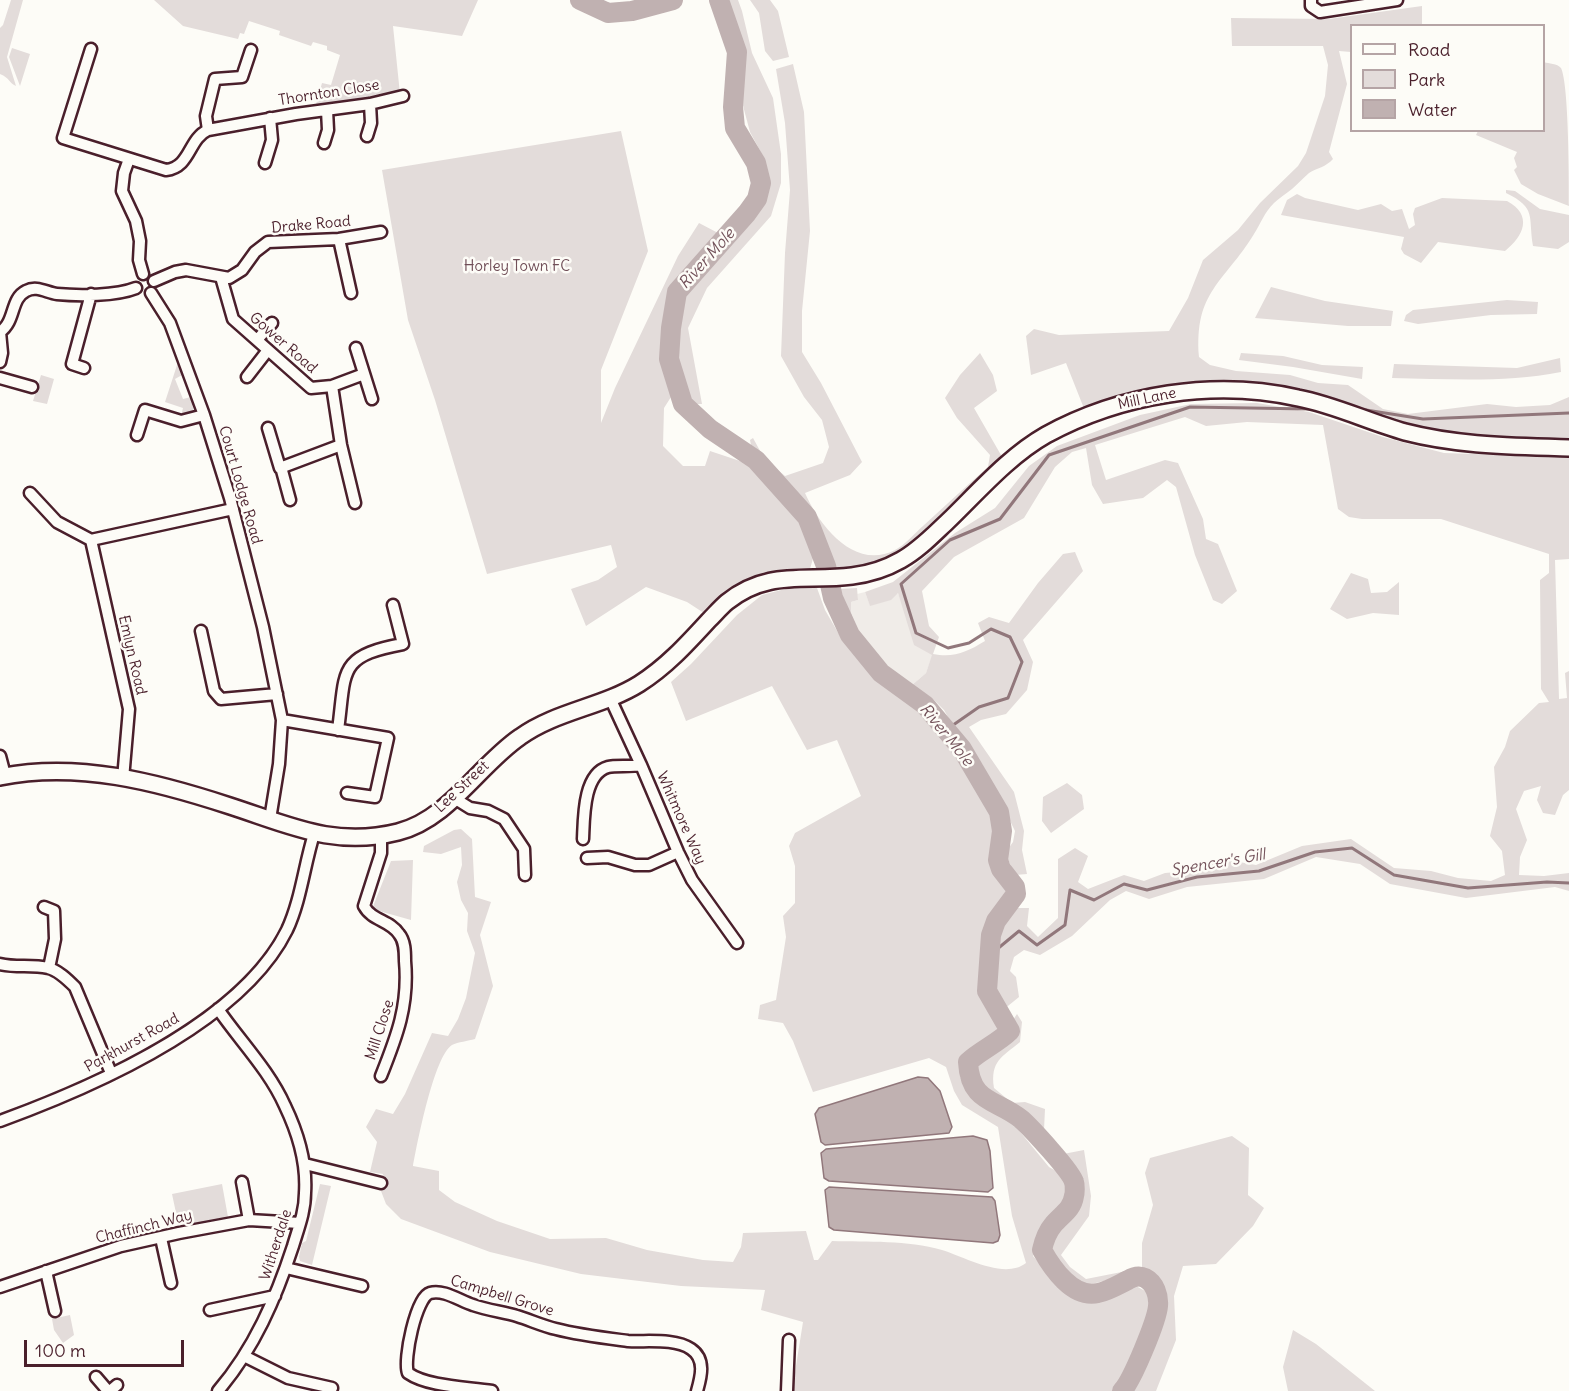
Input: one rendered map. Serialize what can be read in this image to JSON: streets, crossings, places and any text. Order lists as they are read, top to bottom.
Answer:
{
  "streets": {
    "street": [
      "Thornton Close",
      "Drake Road",
      "Gower Road",
      "Mill Lane",
      "Court Lodge Road",
      "Emlyn Road",
      "Lee Street",
      "Whitmore Way",
      "Mill Close",
      "Parkhurst Road",
      "Chaffinch Way",
      "Witherdale",
      "Campbell Grove"
    ]
  },
  "crossings": [
    ["Drake Road", "Gower Road"],
    ["Mill Lane", "Lee Street"],
    ["Court Lodge Road", "Lee Street"],
    ["Emlyn Road", "Lee Street"],
    ["Lee Street", "Whitmore Way"],
    ["Lee Street", "Mill Close"],
    ["Lee Street", "Parkhurst Road"],
    ["Parkhurst Road", "Witherdale"],
    ["Chaffinch Way", "Witherdale"]
  ],
  "water": ["River Mole", "Spencer's Gill"],
  "parks": ["Horley Town FC"],
  "legend": ["Road", "Park", "Water"],
  "scale_bar": "100 m"
}
